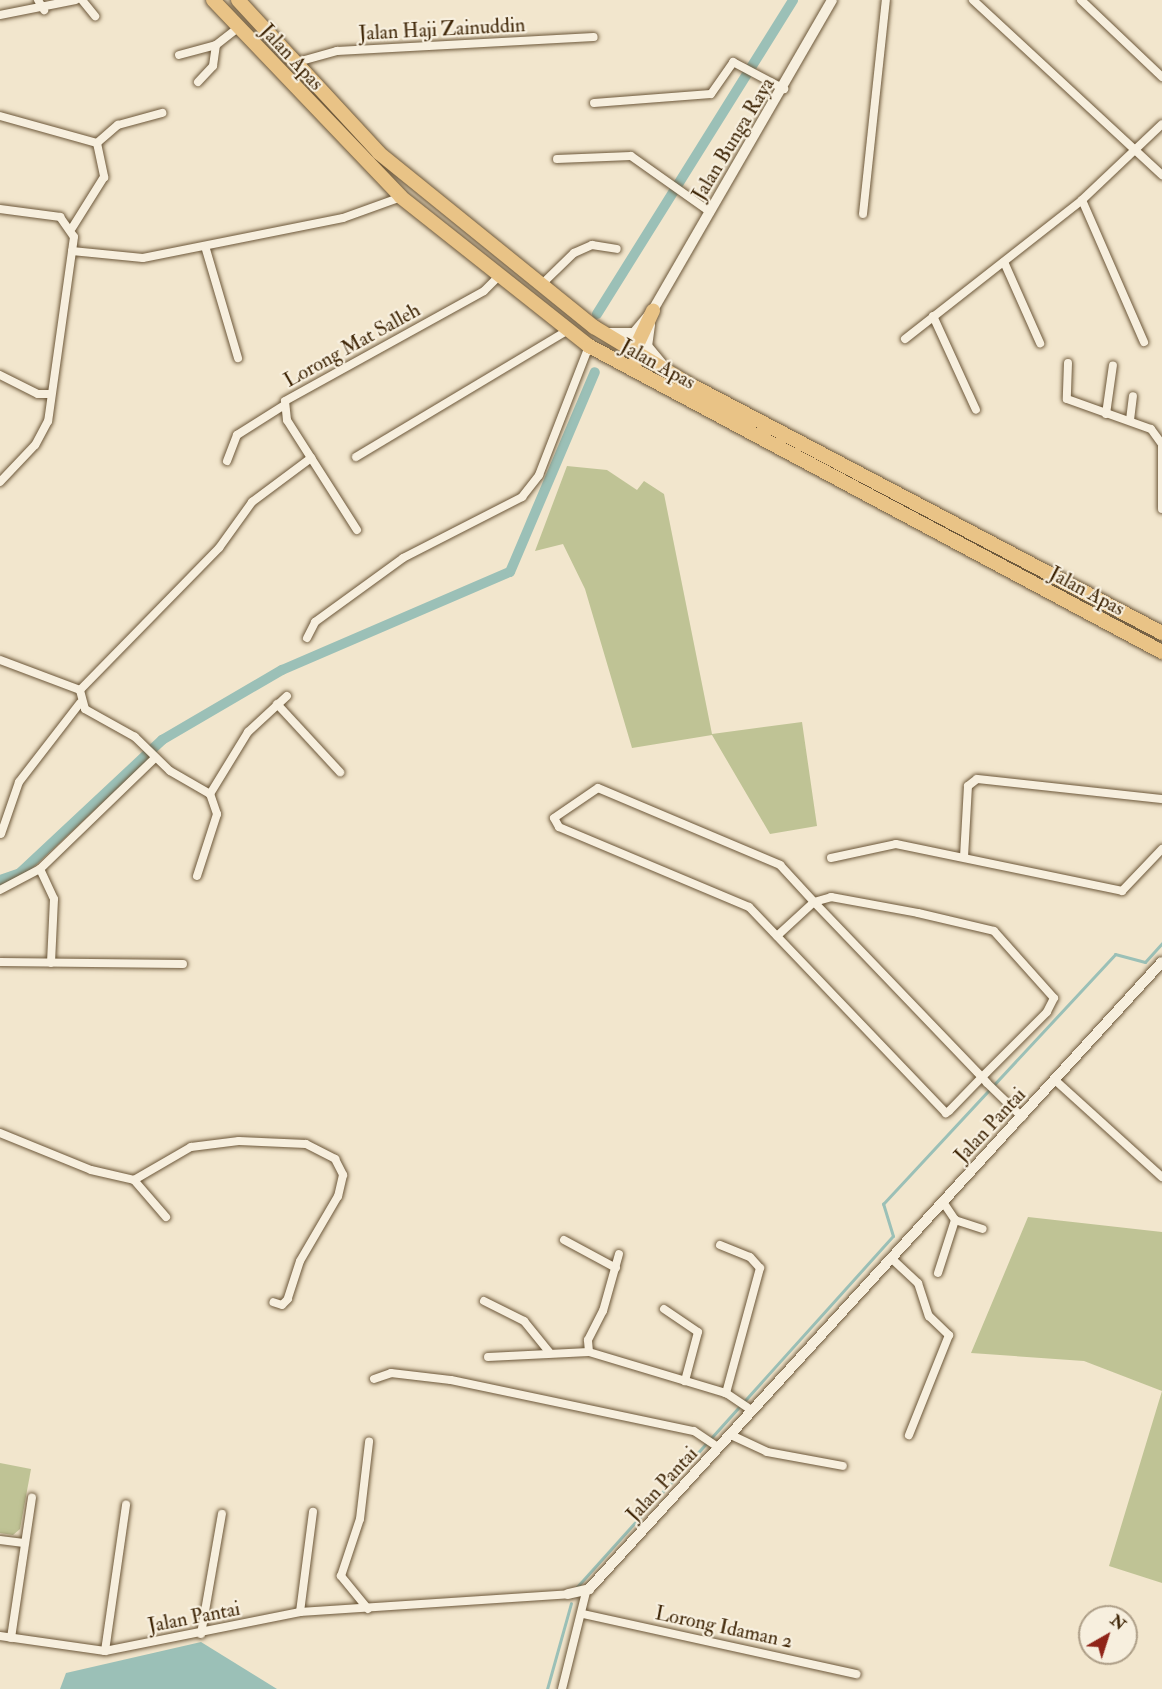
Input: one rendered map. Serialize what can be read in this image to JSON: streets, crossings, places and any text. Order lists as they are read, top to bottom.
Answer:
{
  "streets": {
    "highway": ["Jalan Apas"],
    "street": [
      "Jalan Haji Zainuddin",
      "Jalan Bunga Raya",
      "Lorong Mat Salleh",
      "Jalan Pantai",
      "Lorong Idaman 2"
    ]
  },
  "crossings": [
    ["Jalan Haji Zainuddin", "Jalan Apas"],
    ["Jalan Apas", "Lorong Mat Salleh"]
  ],
  "north": "top right"
}
